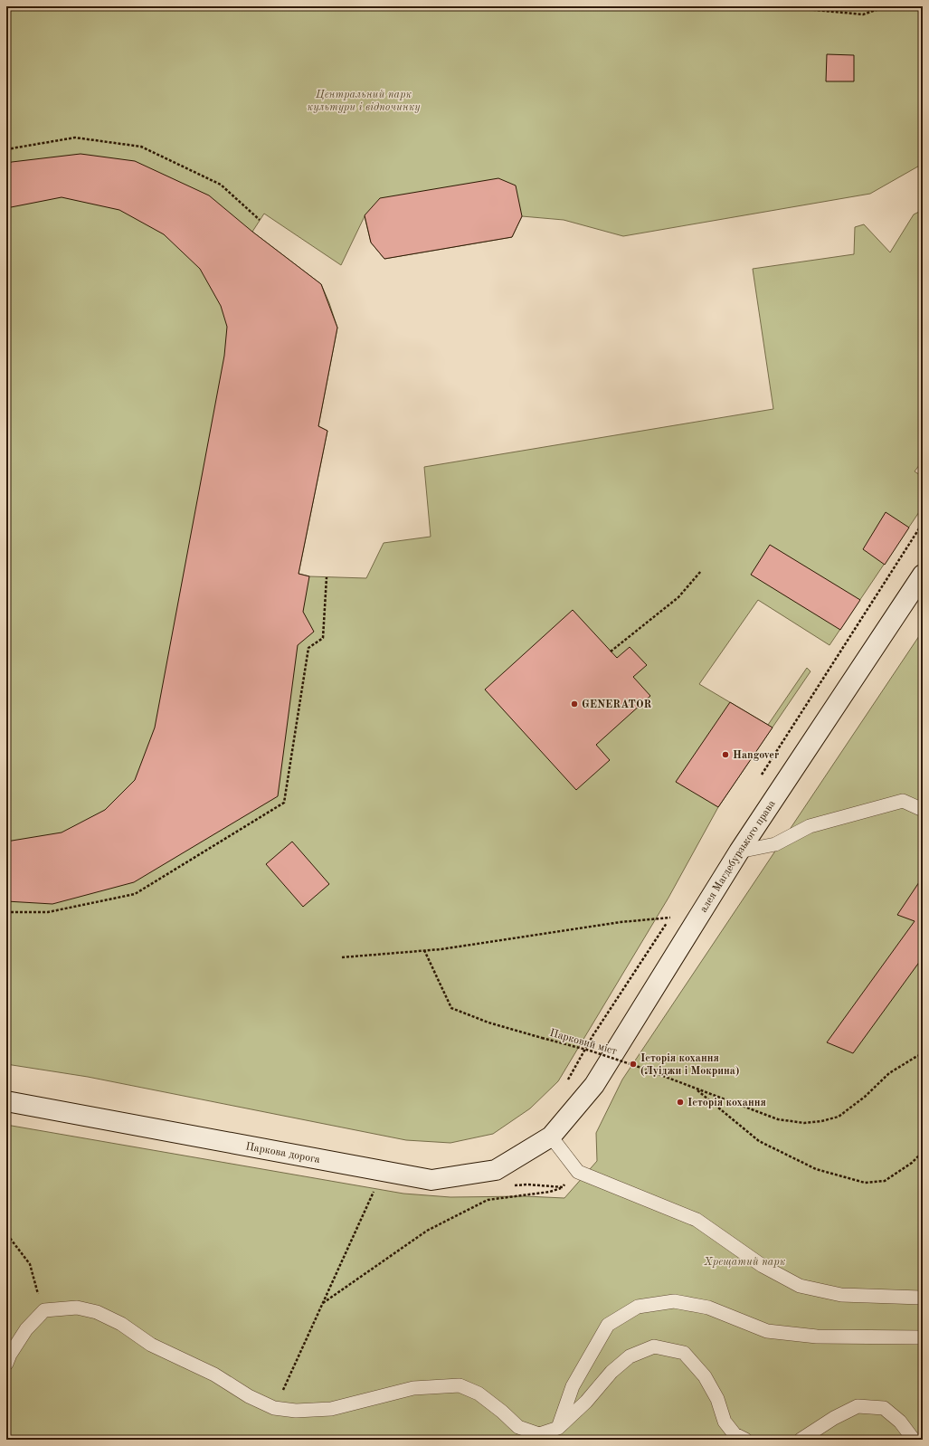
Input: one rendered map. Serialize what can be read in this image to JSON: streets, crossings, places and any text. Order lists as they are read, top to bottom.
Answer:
{
  "streets": {
    "main road": ["алея Магдебурзького права", "Паркова дорога"],
    "path": ["Парковий міст"]
  },
  "crossings": [
    ["алея Магдебурзького права", "Паркова дорога"]
  ],
  "parks": ["Центральний парк культури і відпочинку", "Хрещатий парк"],
  "places": [
    "GENERATOR",
    "Hangover",
    "Історія кохання (Луіджи і Мокрина)",
    "Історія кохання"
  ]
}
